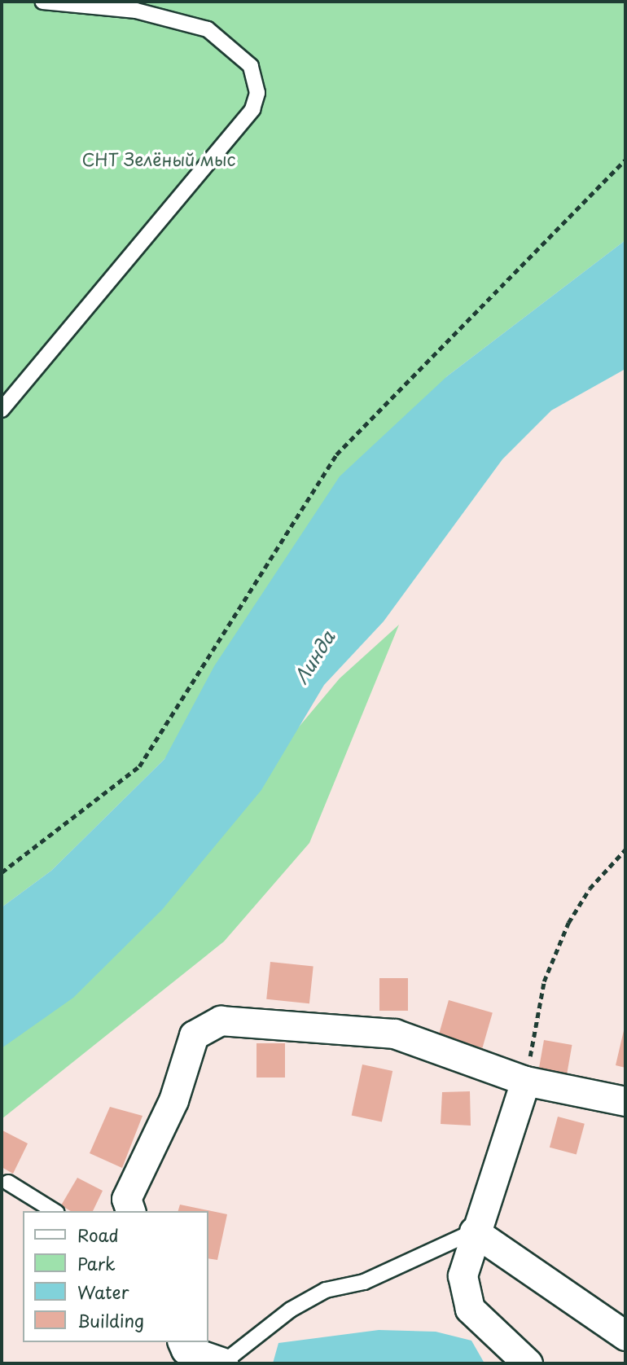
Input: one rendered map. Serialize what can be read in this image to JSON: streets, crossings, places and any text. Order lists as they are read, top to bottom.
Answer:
{
  "water": ["Линда"],
  "parks": ["СНТ Зелёный мыс"],
  "legend": [
    "Road",
    "Park",
    "Water",
    "Building"
  ]
}
